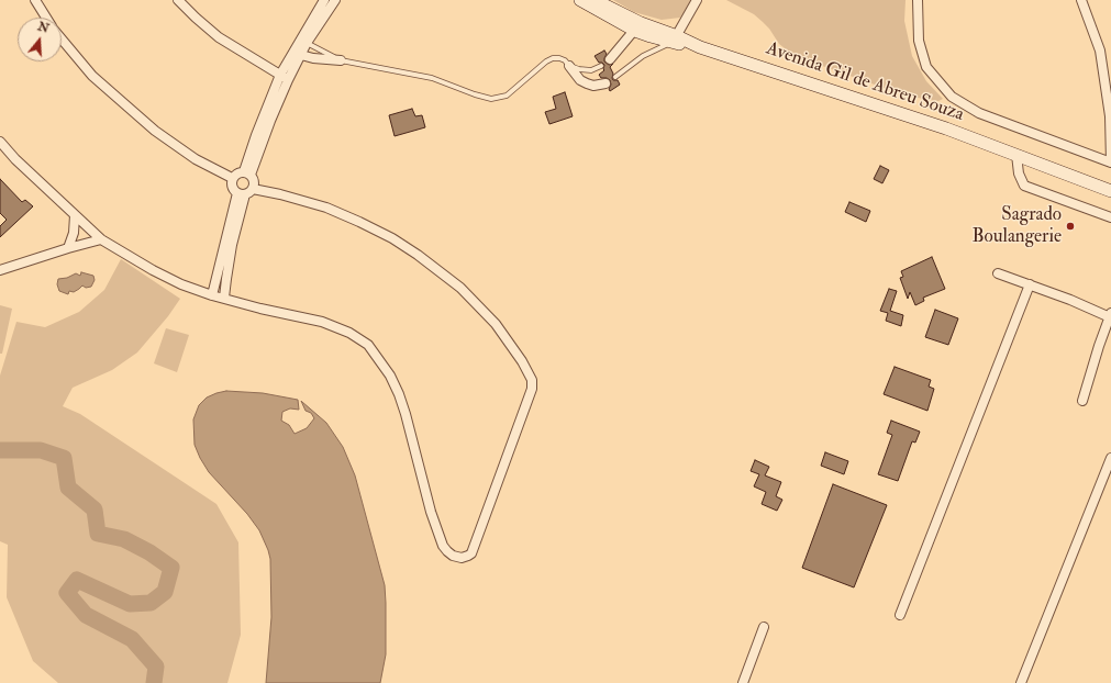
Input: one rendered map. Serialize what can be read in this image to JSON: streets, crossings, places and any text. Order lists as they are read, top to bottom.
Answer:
{
  "streets": {
    "street": ["Avenida Gil de Abreu Souza"]
  },
  "places": ["Sagrado Boulangerie"],
  "north": "top"
}
